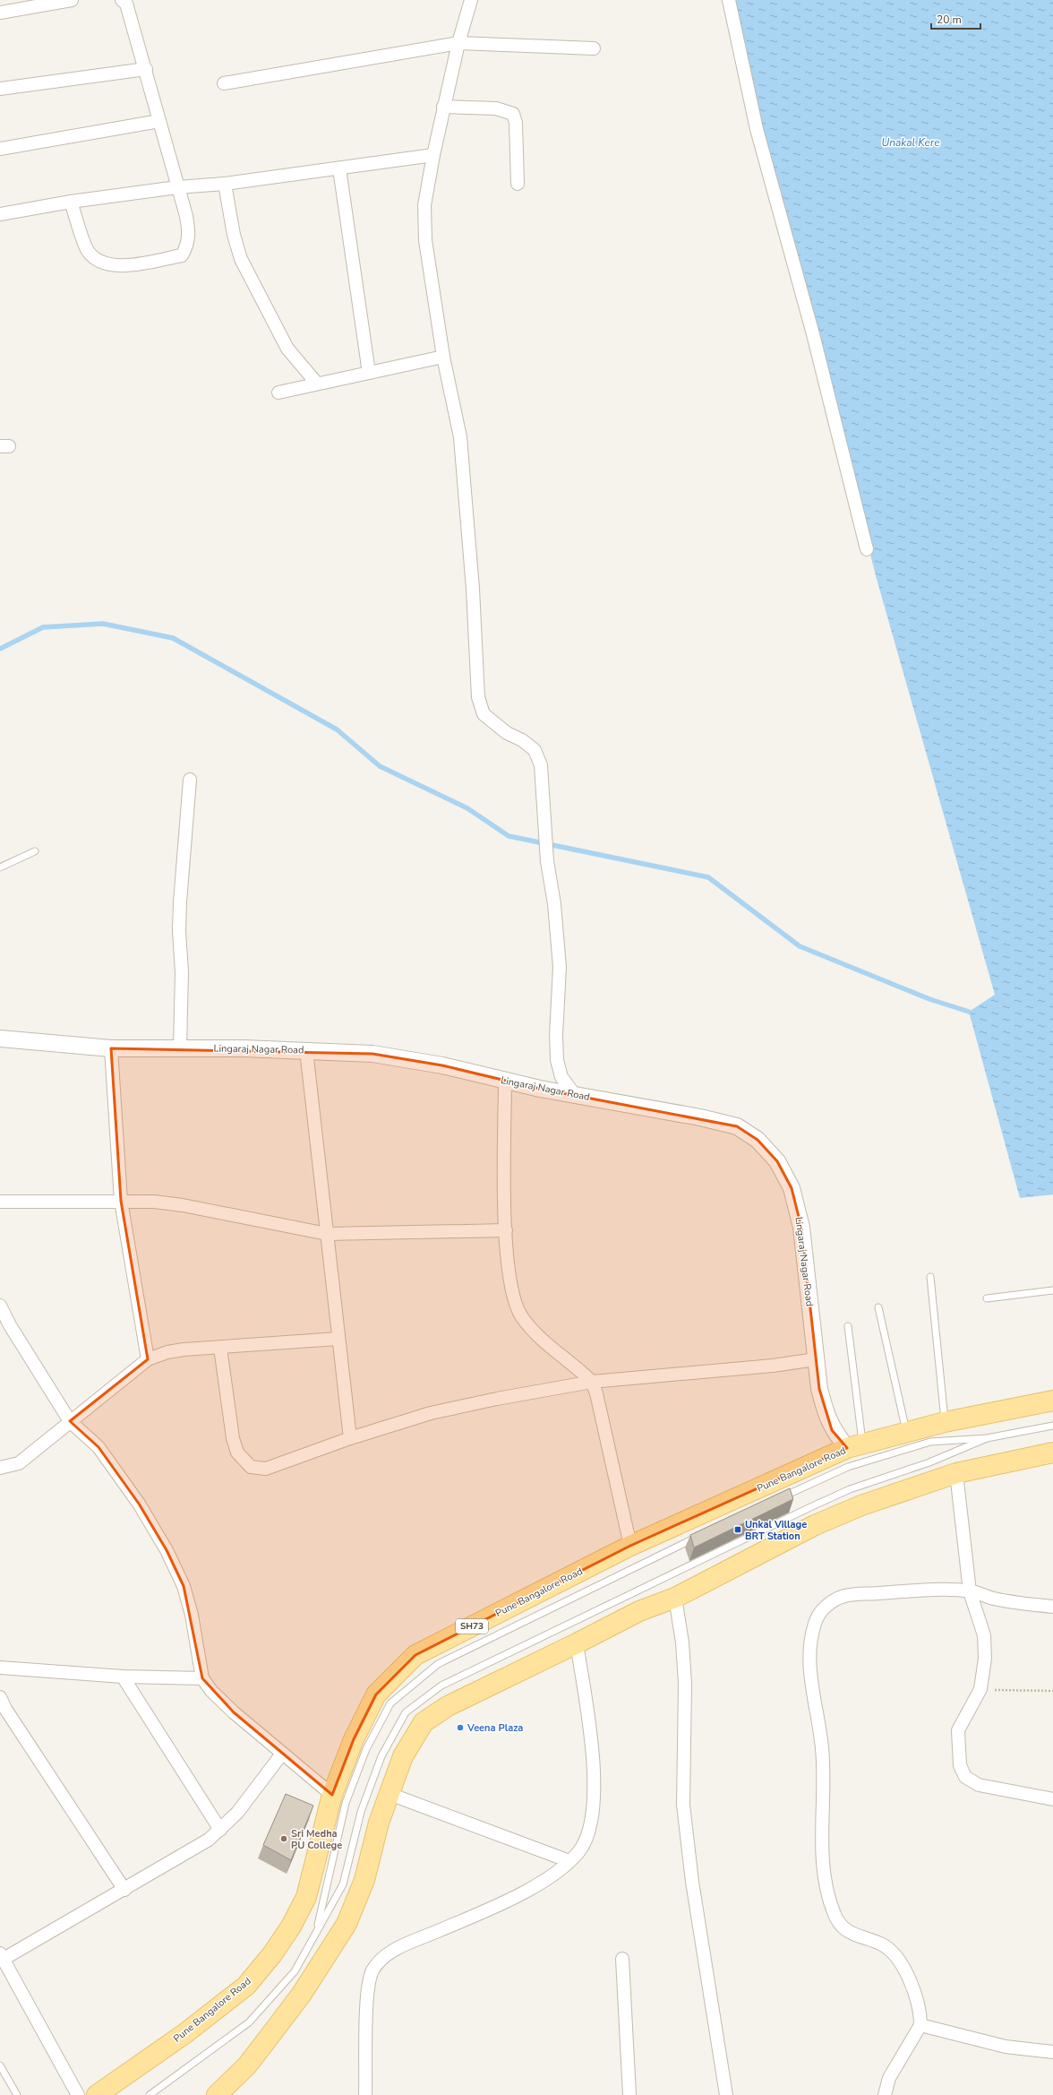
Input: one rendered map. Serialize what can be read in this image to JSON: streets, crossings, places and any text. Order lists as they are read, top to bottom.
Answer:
{
  "streets": {
    "main road": ["Pune Bangalore Road", "SH73"],
    "street": ["Lingaraj Nagar Road"]
  },
  "crossings": [
    ["Lingaraj Nagar Road", "Pune Bangalore Road"]
  ],
  "water": ["Unakal Kere"],
  "places": {
    "transit": ["Unkal Village BRT Station"],
    "other": ["Veena Plaza", "Sri Medha PU College"]
  },
  "scale_bar": "20 m"
}
